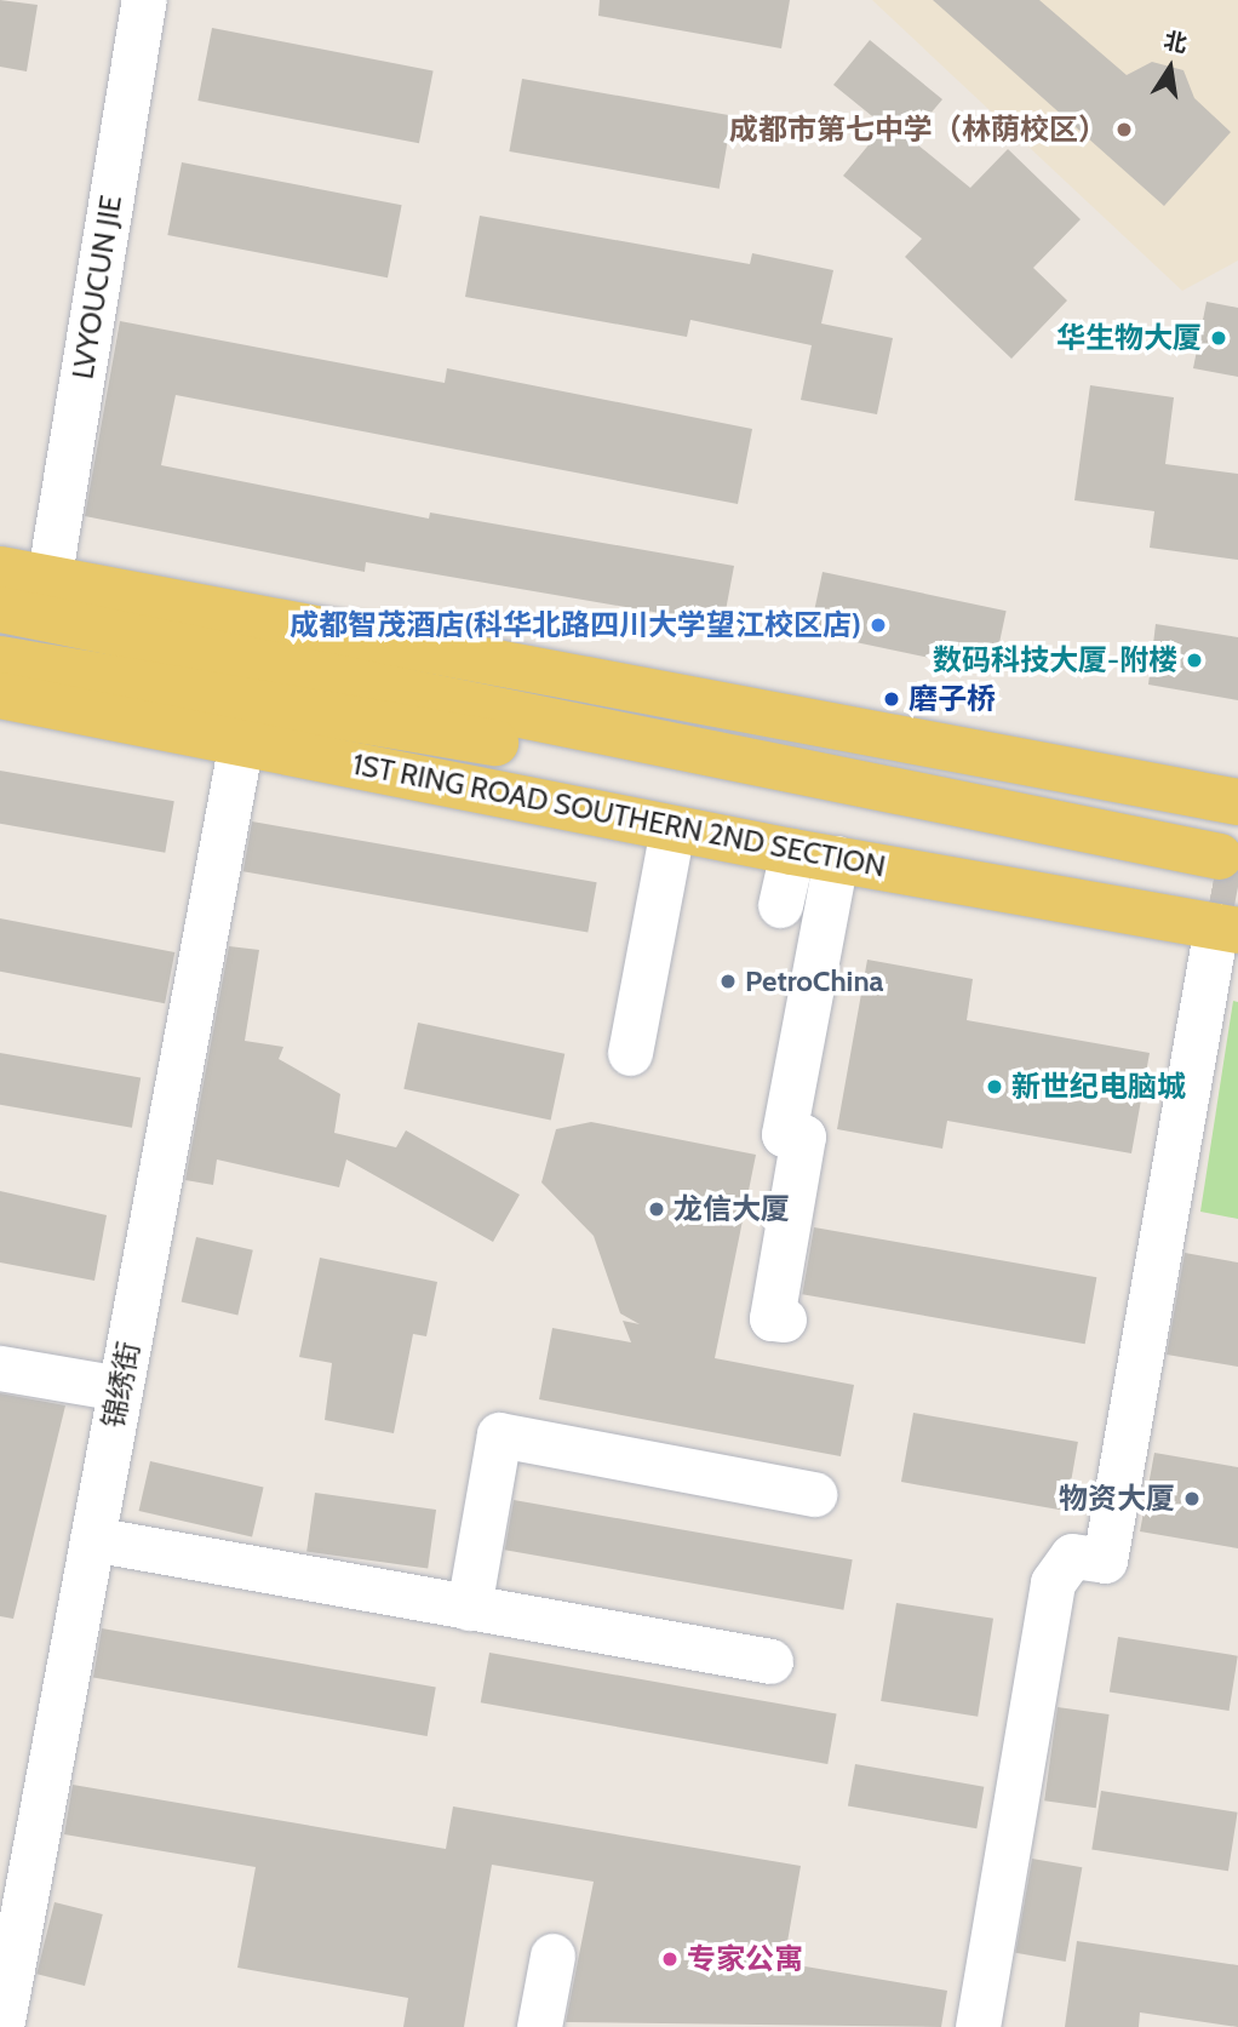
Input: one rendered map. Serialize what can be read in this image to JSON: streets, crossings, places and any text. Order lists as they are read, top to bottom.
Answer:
{
  "streets": {
    "main road": ["1ST RING ROAD SOUTHERN 2ND SECTION"],
    "street": ["LVYOUCUN JIE", "锦绣街"]
  },
  "crossings": [
    ["1ST RING ROAD SOUTHERN 2ND SECTION", "锦绣街"]
  ],
  "places": [
    "成都市第七中学（林荫校区）",
    "华生物大厦",
    "成都智茂酒店(科华北路四川大学望江校区店)",
    "数码科技大厦-附楼",
    "磨子桥",
    "PetroChina",
    "新世纪电脑城",
    "龙信大厦",
    "物资大厦",
    "专家公寓"
  ],
  "north": "top"
}
